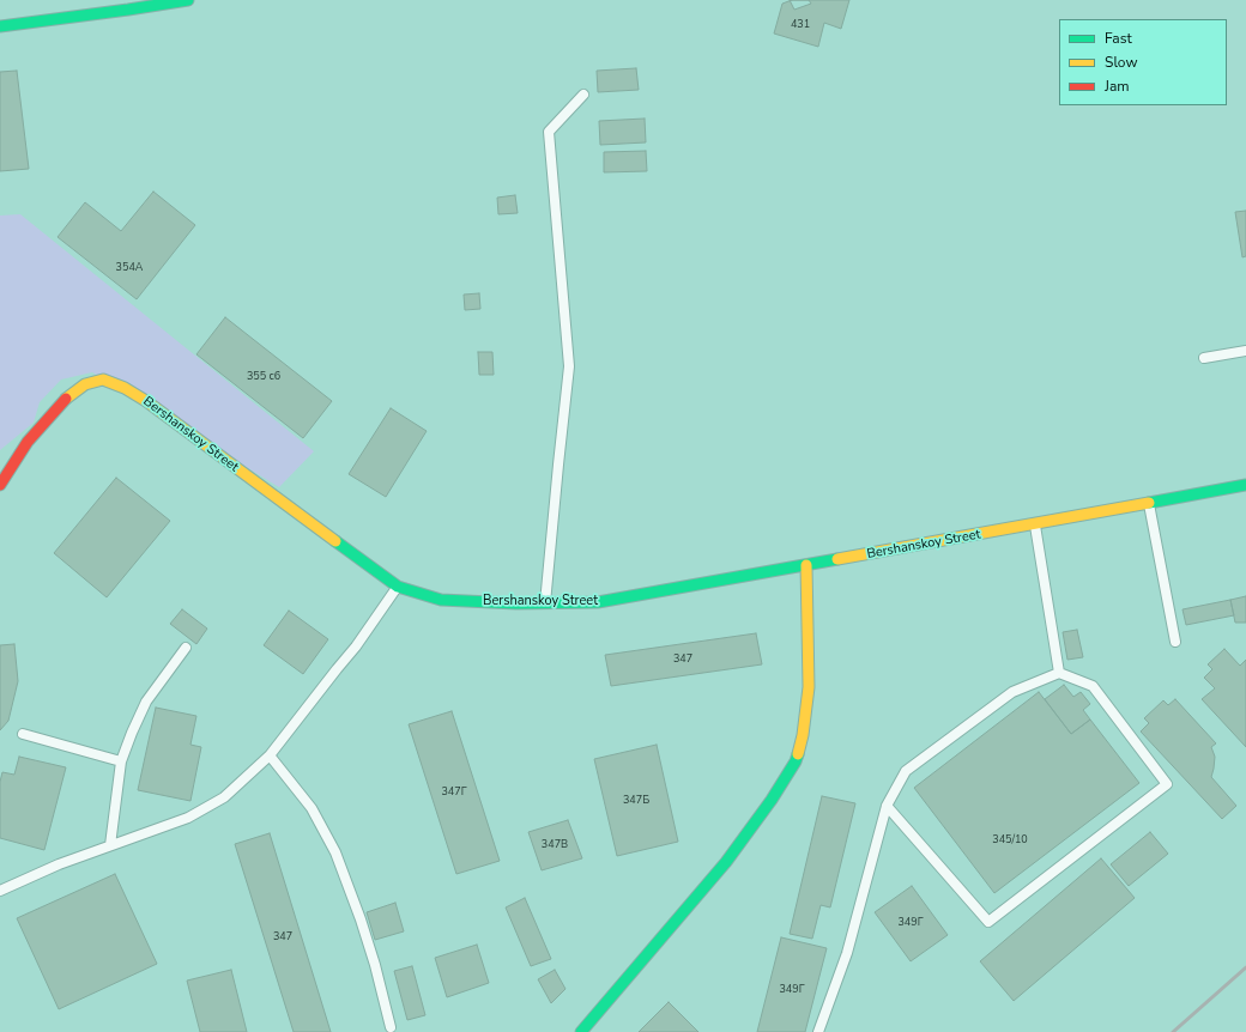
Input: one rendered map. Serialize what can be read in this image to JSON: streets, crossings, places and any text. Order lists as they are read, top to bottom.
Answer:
{
  "streets": {
    "street": ["Bershanskoy Street"]
  },
  "house_numbers": [
    "431",
    "354А",
    "355 с6",
    "347",
    "347Г",
    "347Б",
    "345/10",
    "347В",
    "349Г",
    "347",
    "349Г"
  ],
  "legend": ["Fast", "Slow", "Jam"]
}
